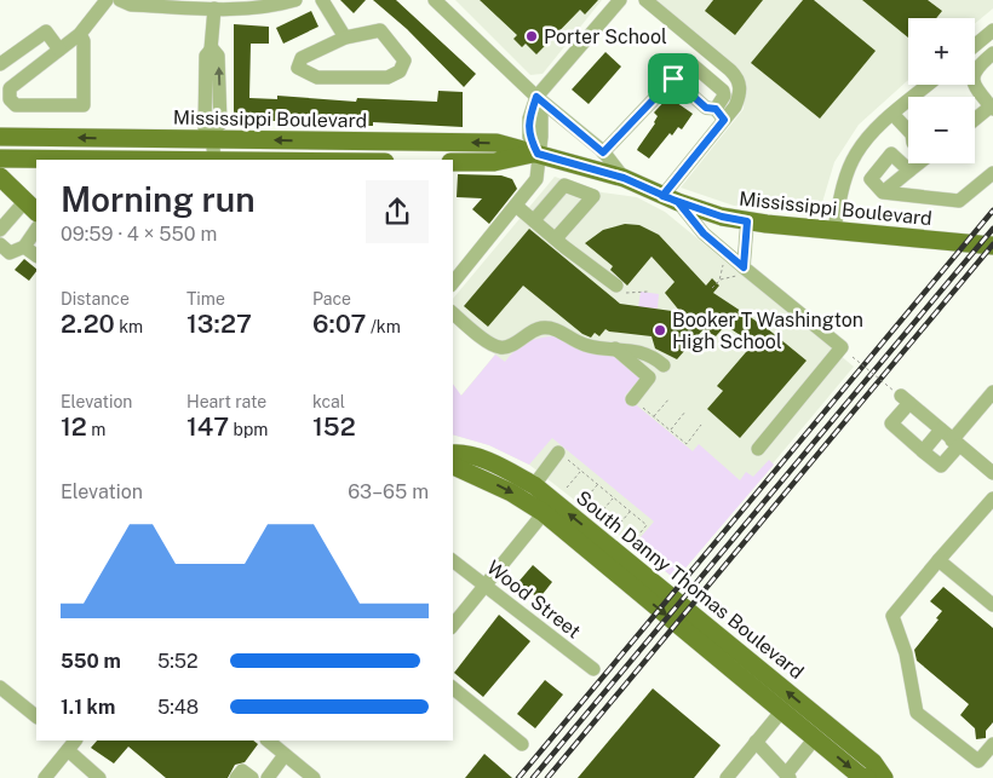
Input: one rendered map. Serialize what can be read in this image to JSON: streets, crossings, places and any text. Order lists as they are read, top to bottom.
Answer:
{
  "streets": {
    "main road": ["Mississippi Boulevard", "South Danny Thomas Boulevard"],
    "street": ["Wood Street"]
  },
  "places": ["Porter School", "Booker T Washington High School"],
  "page": {
    "map_buttons": ["+", "−"],
    "heading": ["Morning run", "09:59 · 4 × 550 m"],
    "stats": [
      ["Distance", "2.20 km"],
      ["Time", "13:27"],
      ["Pace", "6:07 /km"],
      ["Elevation", "12 m"],
      ["Heart rate", "147 bpm"],
      ["kcal", "152"]
    ],
    "chart": ["Elevation", "63–65 m"],
    "list": [
      {
        "name": "550 m",
        "note": "5:52"
      },
      {
        "name": "1.1 km",
        "note": "5:48"
      }
    ]
  }
}
